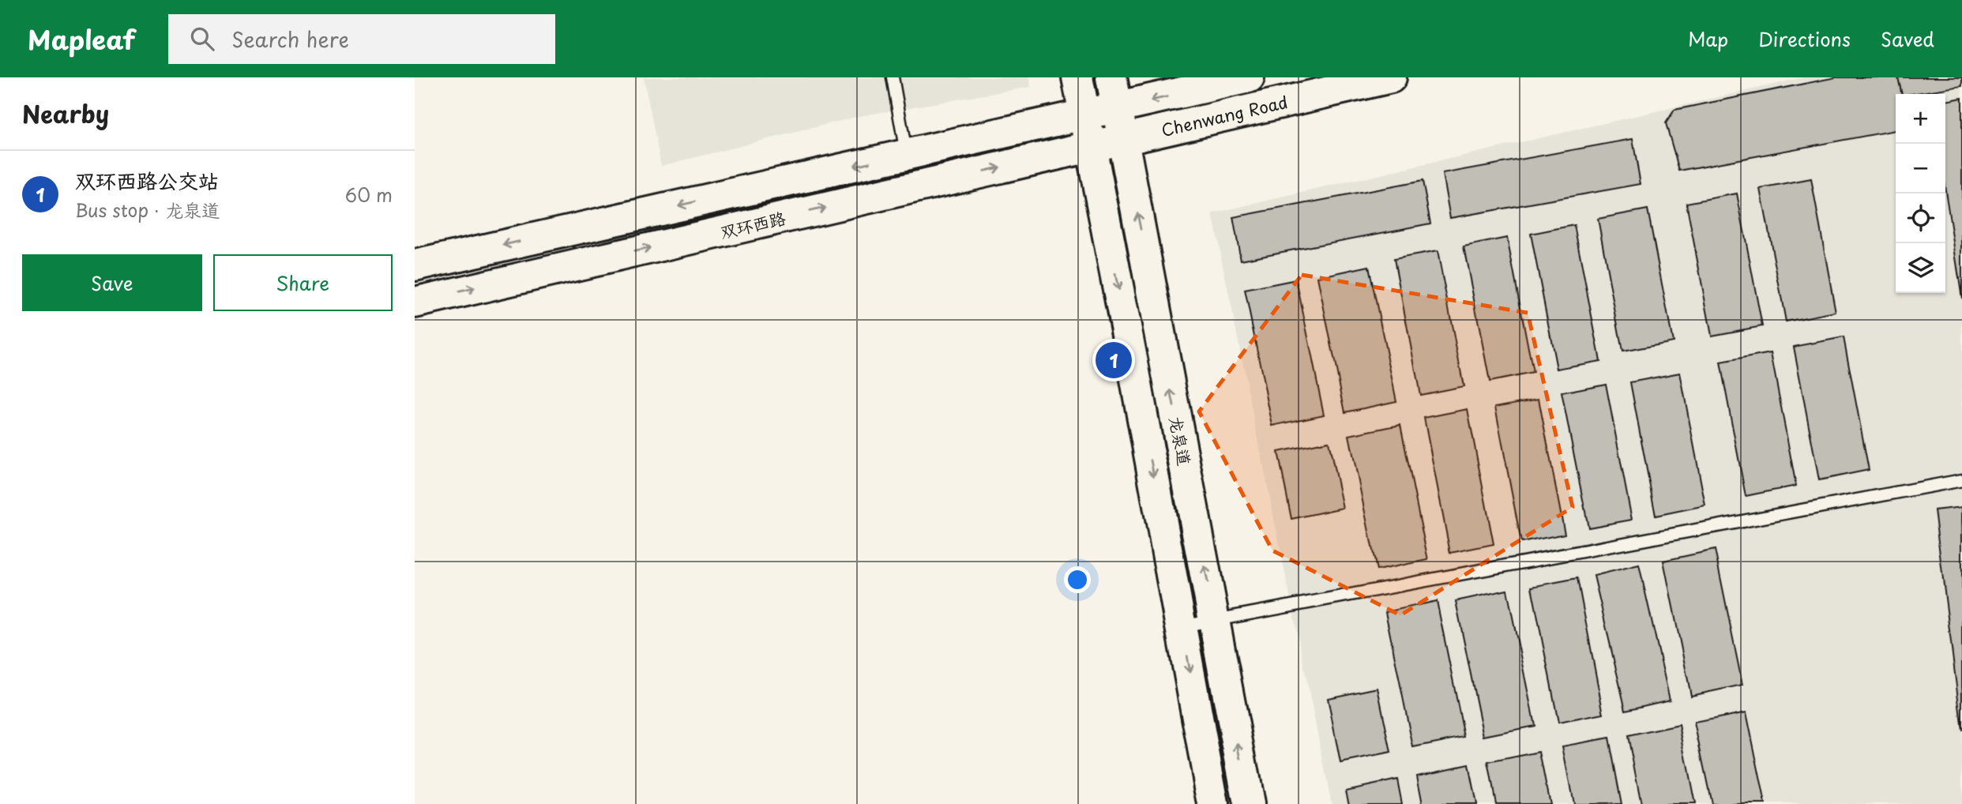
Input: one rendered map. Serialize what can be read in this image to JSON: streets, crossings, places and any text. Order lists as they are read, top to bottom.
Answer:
{
  "streets": {
    "street": ["Chenwang Road", "双环西路", "龙泉道"]
  },
  "crossings": [
    ["Chenwang Road", "双环西路"],
    ["Chenwang Road", "龙泉道"],
    ["双环西路", "龙泉道"]
  ],
  "page": {
    "header": "Mapleaf",
    "search": "Search here",
    "nav": ["Map", "Directions", "Saved"],
    "heading": "Nearby",
    "map_buttons": ["+", "−"],
    "list": [
      {
        "mark": "1",
        "name": "双环西路公交站",
        "note": "Bus stop · 龙泉道",
        "value": "60 m"
      }
    ],
    "buttons": ["Save", "Share"],
    "pins": "1"
  }
}
